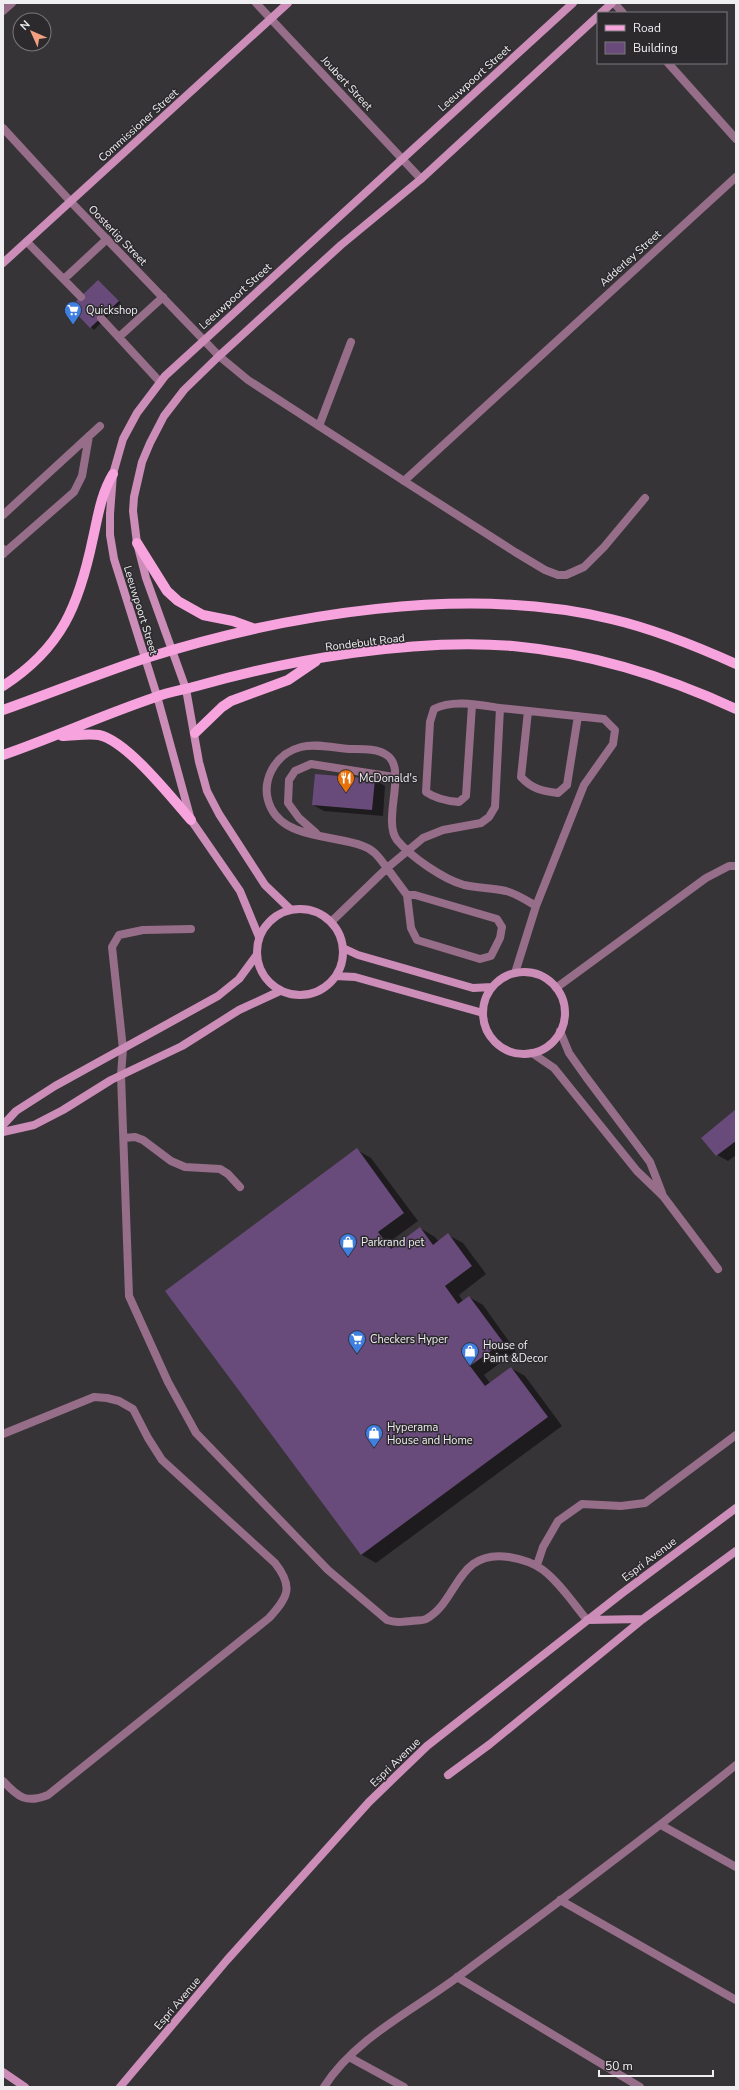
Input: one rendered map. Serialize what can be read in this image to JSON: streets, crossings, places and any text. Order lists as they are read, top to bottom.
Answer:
{
  "streets": {
    "main road": ["Rondebult Road"],
    "street": [
      "Leeuwpoort Street",
      "Joubert Street",
      "Commissioner Street",
      "Oosterlig Street",
      "Adderley Street",
      "Espri Avenue"
    ]
  },
  "crossings": [
    ["Leeuwpoort Street", "Joubert Street"],
    ["Leeuwpoort Street", "Oosterlig Street"],
    ["Leeuwpoort Street", "Rondebult Road"],
    ["Joubert Street", "Commissioner Street"],
    ["Commissioner Street", "Oosterlig Street"],
    ["Oosterlig Street", "Adderley Street"]
  ],
  "places": {
    "supermarket": ["Quickshop", "Checkers Hyper"],
    "restaurant": ["McDonald's"],
    "shop": ["Parkrand pet", "House of Paint &Decor", "Hyperama House and Home"]
  },
  "legend": ["Road", "Building"],
  "scale_bar": "50 m",
  "north": "top left"
}
